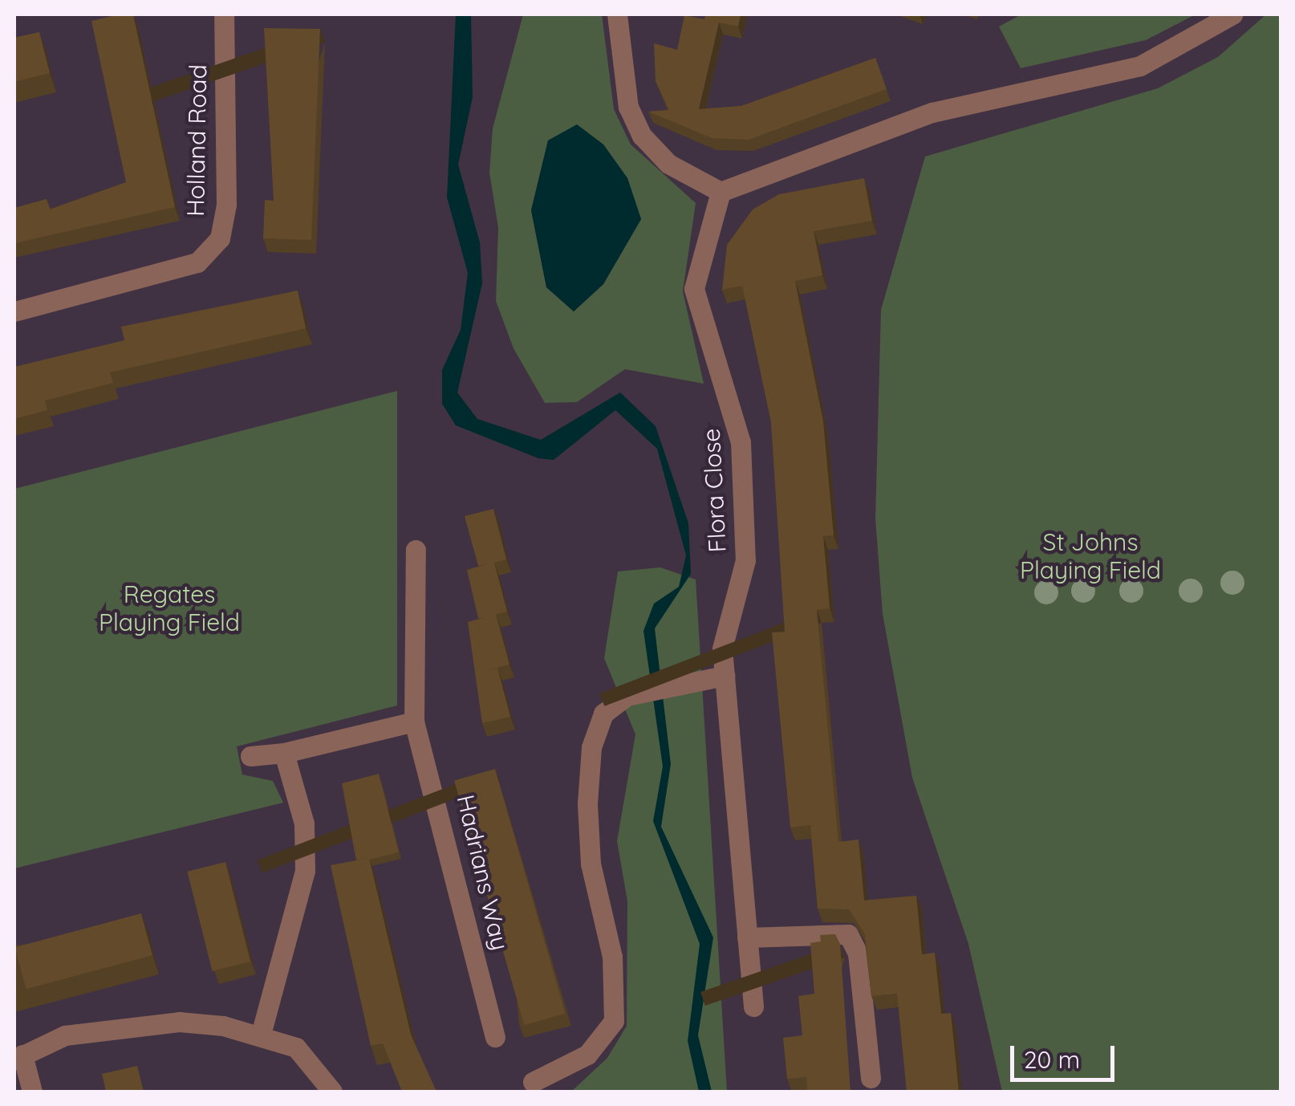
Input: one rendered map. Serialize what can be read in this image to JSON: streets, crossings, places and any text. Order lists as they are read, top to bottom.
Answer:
{
  "streets": {
    "street": ["Holland Road", "Flora Close", "Hadrians Way"]
  },
  "parks": ["St Johns Playing Field", "Regates Playing Field"],
  "scale_bar": "20 m"
}
